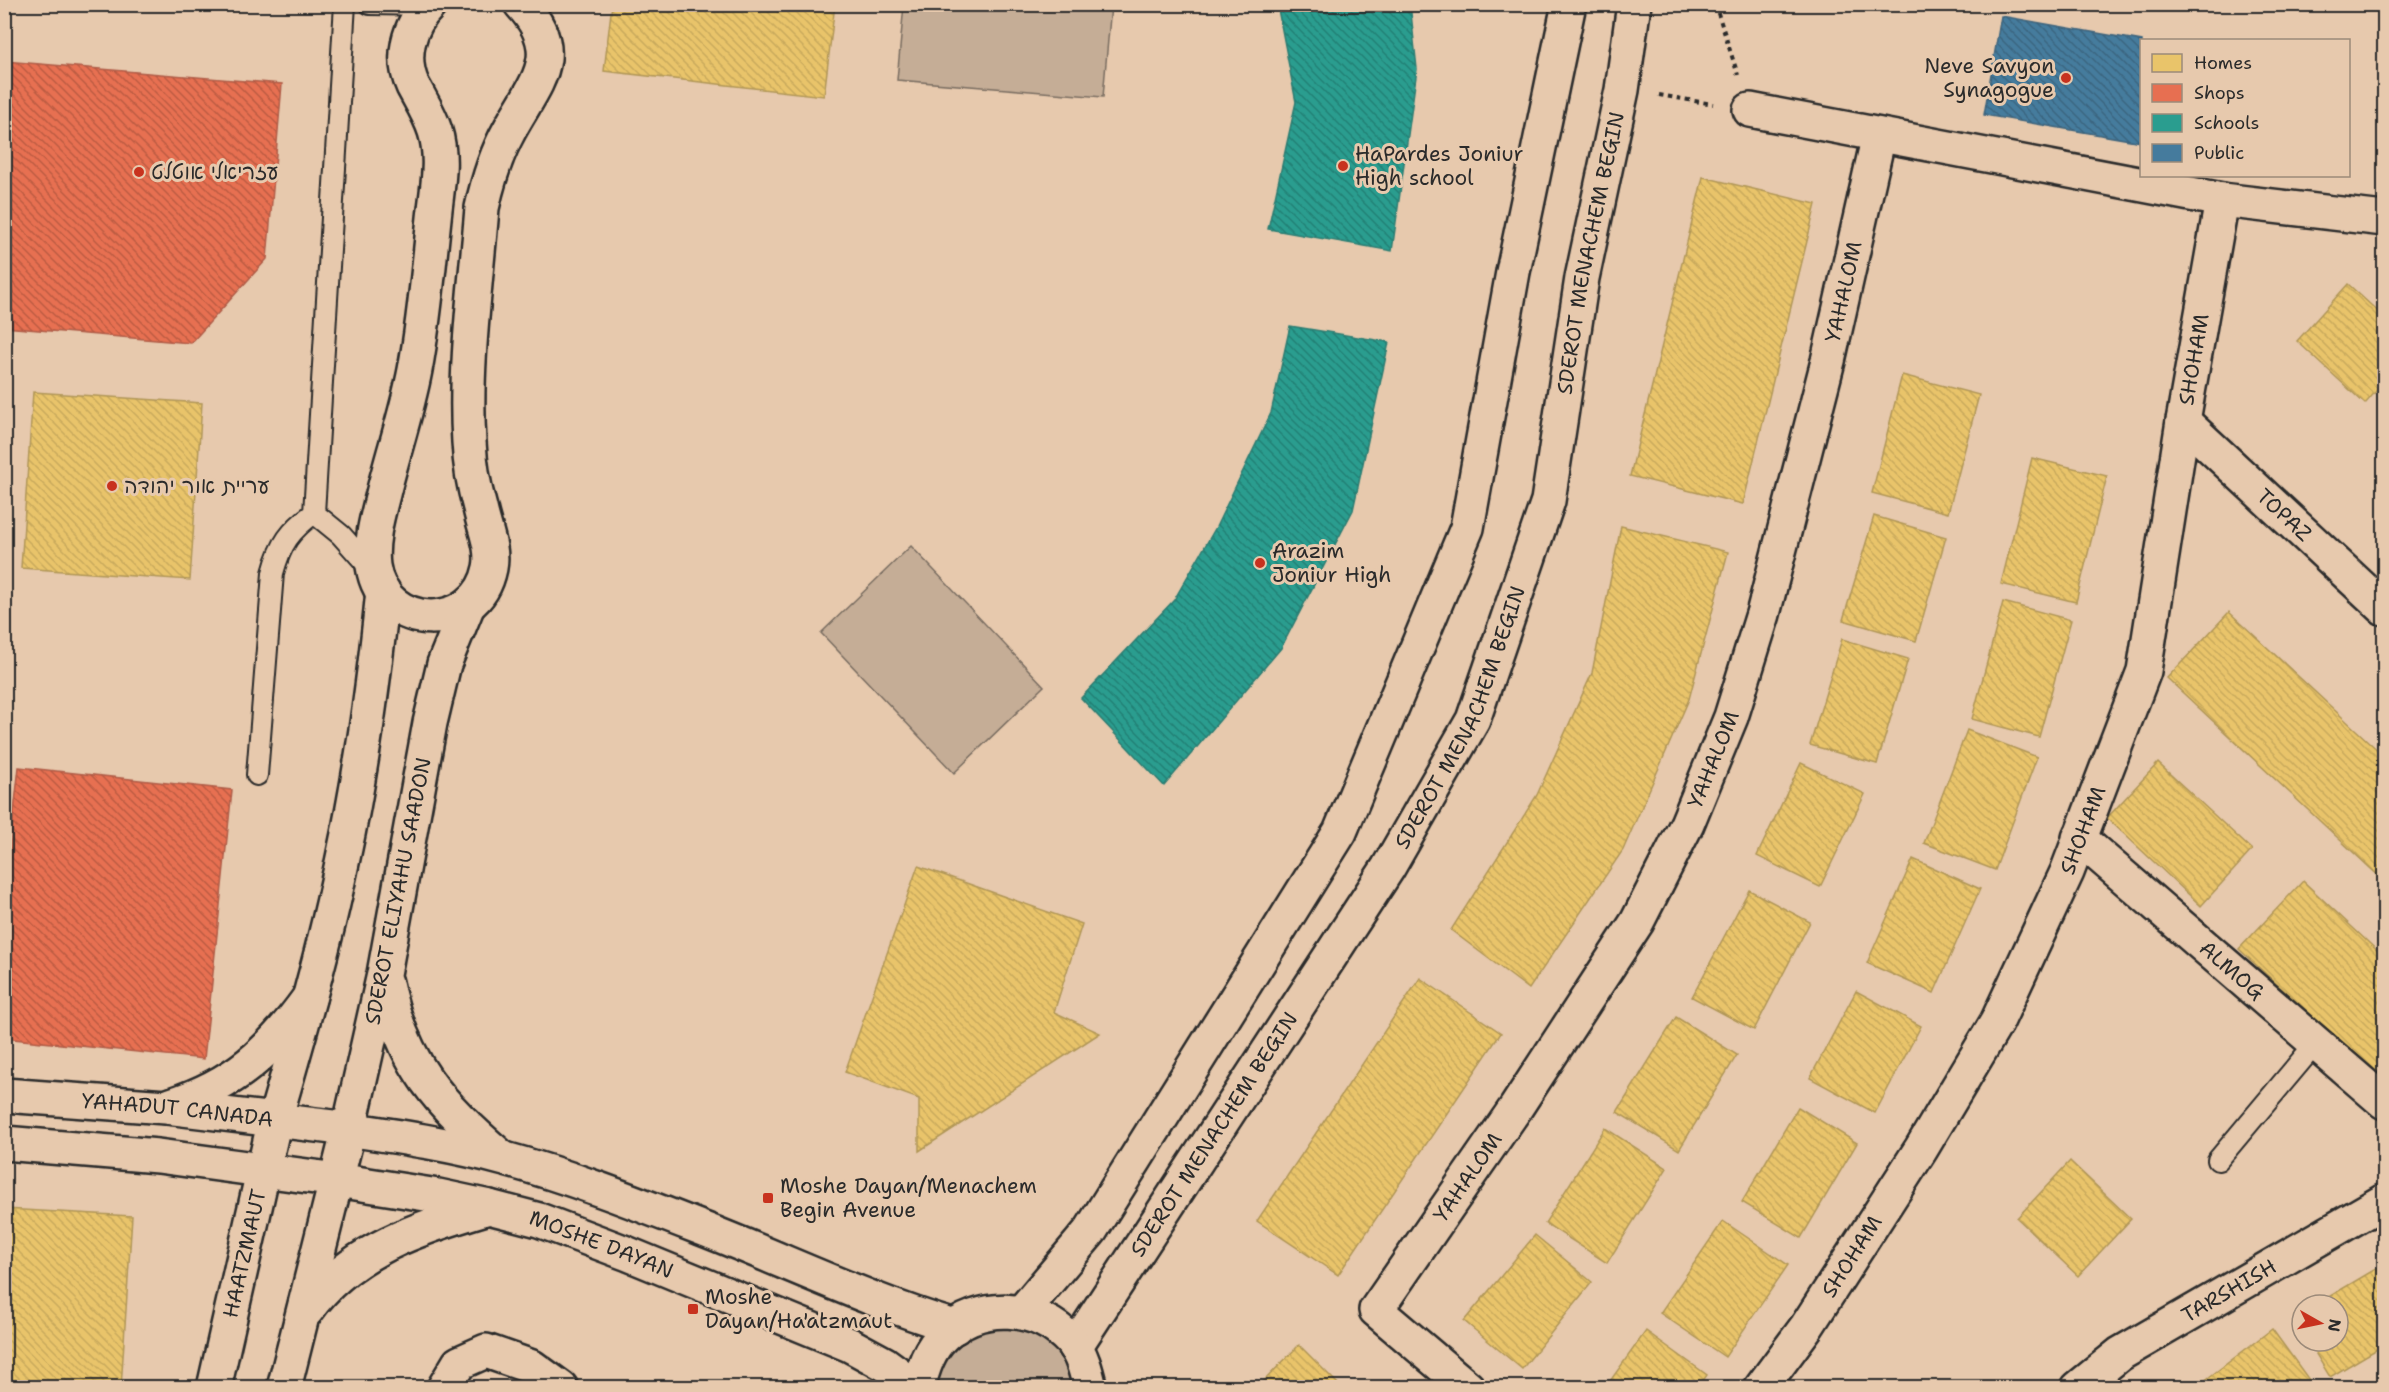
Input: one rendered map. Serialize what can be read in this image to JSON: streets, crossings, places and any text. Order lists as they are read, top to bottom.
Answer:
{
  "streets": {
    "street": [
      "SDEROT MENACHEM BEGIN",
      "YAHALOM",
      "SHOHAM",
      "TOPAZ",
      "SDEROT ELIYAHU SAADON",
      "ALMOG",
      "YAHADUT CANADA",
      "MOSHE DAYAN",
      "HAATZMAUT",
      "TARSHISH"
    ]
  },
  "crossings": [
    ["SHOHAM", "TOPAZ"],
    ["SHOHAM", "ALMOG"],
    ["SDEROT ELIYAHU SAADON", "YAHADUT CANADA"],
    ["SDEROT ELIYAHU SAADON", "MOSHE DAYAN"],
    ["YAHADUT CANADA", "HAATZMAUT"],
    ["MOSHE DAYAN", "HAATZMAUT"]
  ],
  "places": {
    "other": [
      "Neve Savyon Synagogue",
      "HaPardes Joniur High school",
      "עזריאלי אוטלט",
      "עריית אור יהודה",
      "Arazim Joniur High"
    ],
    "transit": ["Moshe Dayan/Menachem Begin Avenue", "Moshe Dayan/Ha'atzmaut"]
  },
  "legend": [
    "Homes",
    "Shops",
    "Schools",
    "Public"
  ],
  "north": "right"
}
